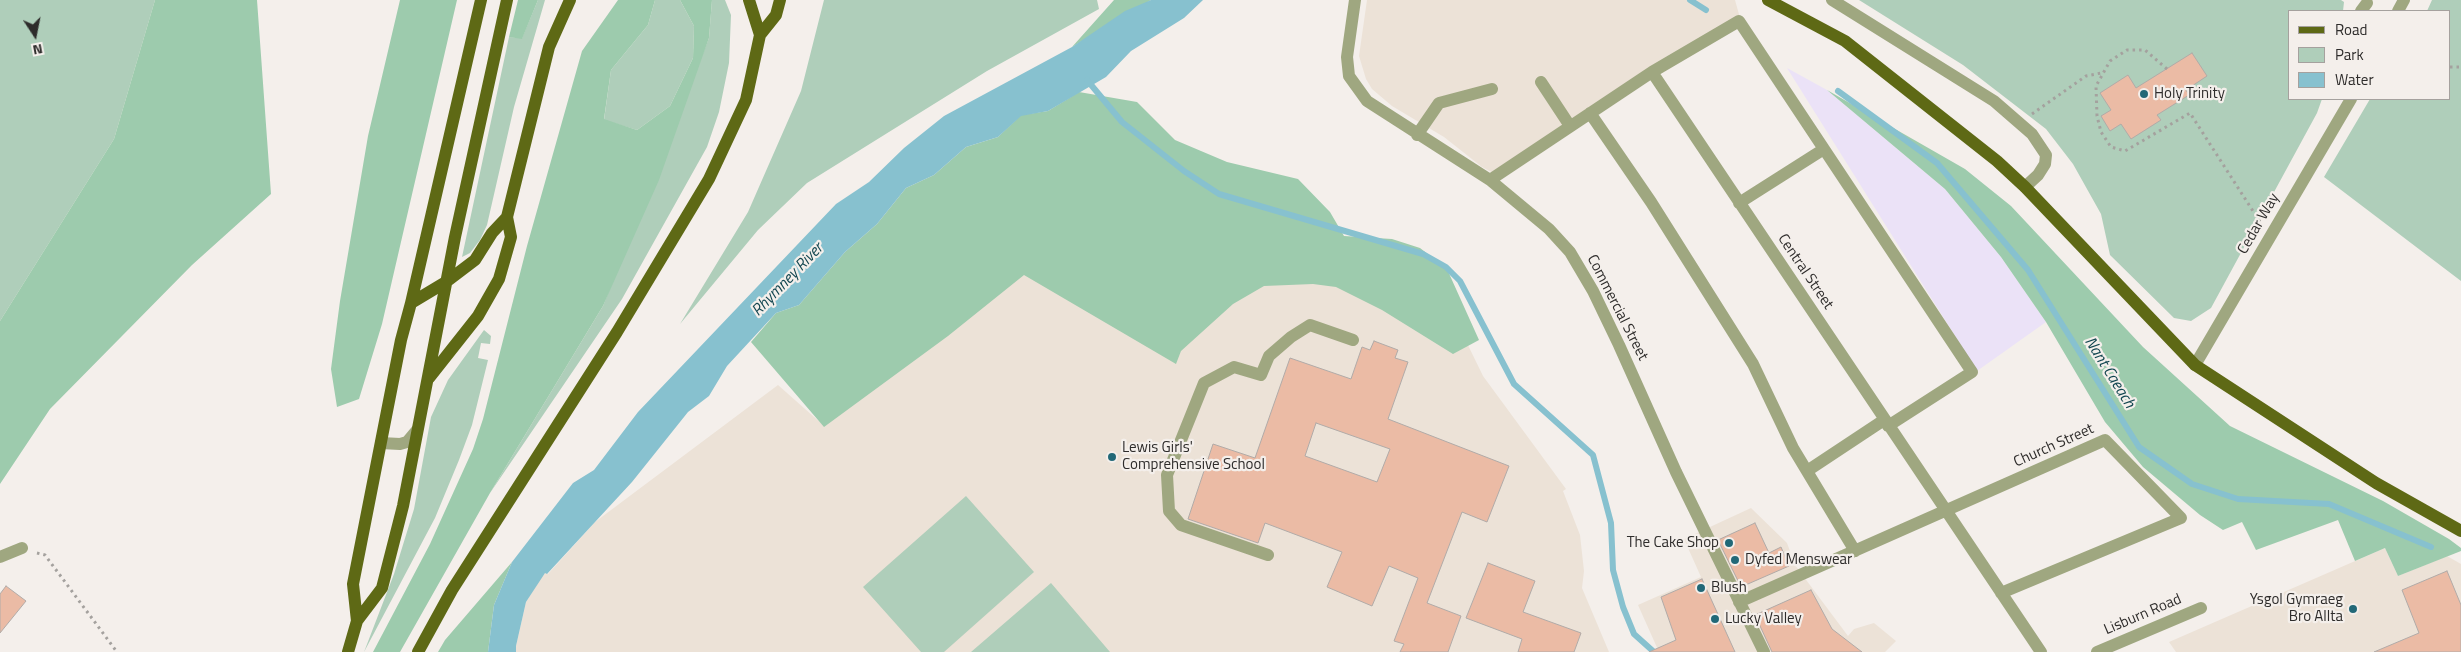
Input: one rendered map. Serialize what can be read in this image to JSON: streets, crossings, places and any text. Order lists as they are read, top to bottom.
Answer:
{
  "streets": {
    "street": [
      "Cedar Way",
      "Central Street",
      "Commercial Street",
      "Church Street",
      "Lisburn Road"
    ]
  },
  "crossings": [
    ["Central Street", "Church Street"],
    ["Commercial Street", "Church Street"]
  ],
  "water": ["Rhymney River", "Nant Caeach"],
  "places": [
    "Holy Trinity",
    "Lewis Girls' Comprehensive School",
    "The Cake Shop",
    "Dyfed Menswear",
    "Blush",
    "Ysgol Gymraeg Bro Allta",
    "Lucky Valley"
  ],
  "legend": ["Road", "Park", "Water"],
  "north": "bottom"
}
